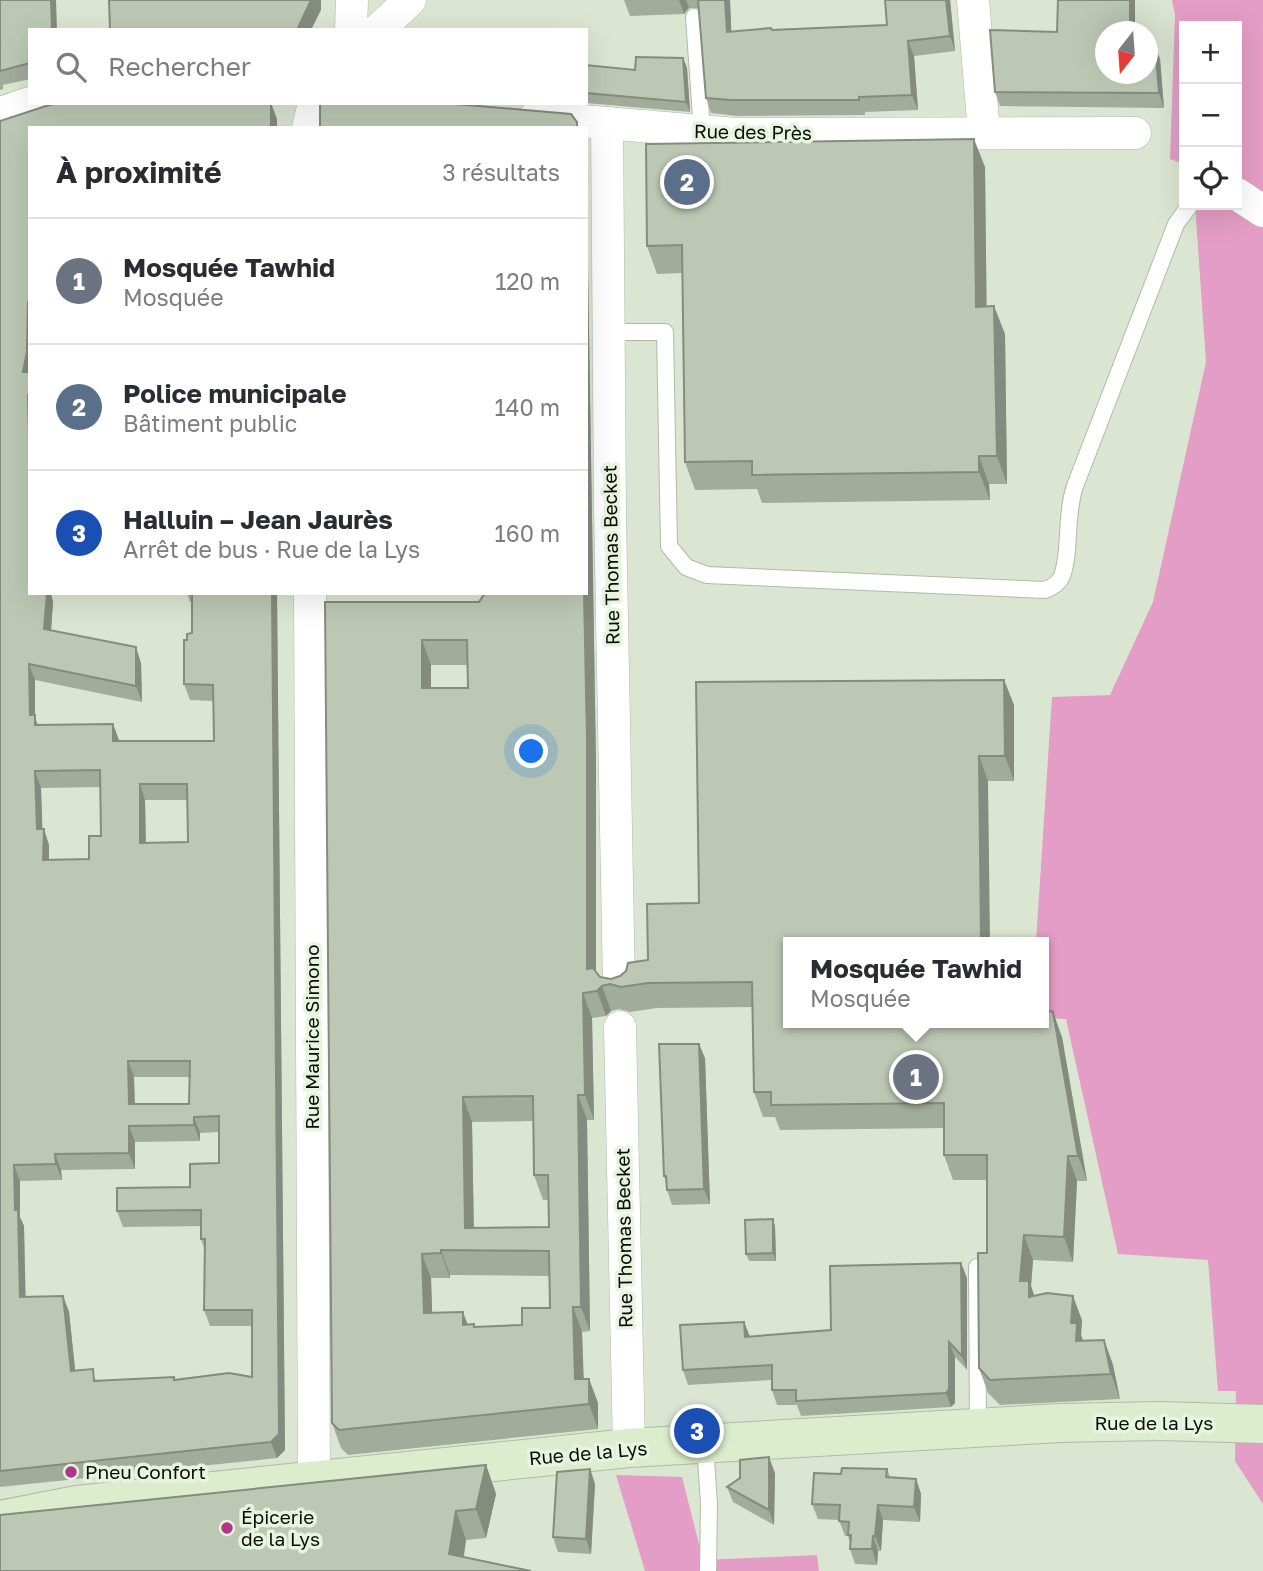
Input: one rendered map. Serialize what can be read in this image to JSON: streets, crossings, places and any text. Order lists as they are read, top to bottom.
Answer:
{
  "streets": {
    "main road": ["Rue de la Lys"],
    "street": ["Rue des Près", "Rue Thomas Becket", "Rue Maurice Simono"]
  },
  "crossings": [
    ["Rue des Près", "Rue Thomas Becket"],
    ["Rue Thomas Becket", "Rue de la Lys"],
    ["Rue Maurice Simono", "Rue de la Lys"]
  ],
  "places": ["Pneu Confort", "Épicerie de la Lys"],
  "north": "bottom",
  "page": {
    "map_buttons": ["+", "−"],
    "search": "Rechercher",
    "heading": ["À proximité", "3 résultats"],
    "pins": ["2", "1", "3"],
    "list": [
      {
        "mark": "1",
        "name": "Mosquée Tawhid",
        "note": "Mosquée",
        "value": "120 m"
      },
      {
        "mark": "2",
        "name": "Police municipale",
        "note": "Bâtiment public",
        "value": "140 m"
      },
      {
        "mark": "3",
        "name": "Halluin – Jean Jaurès",
        "note": "Arrêt de bus · Rue de la Lys",
        "value": "160 m"
      }
    ],
    "popup": ["Mosquée Tawhid", "Mosquée"]
  }
}
